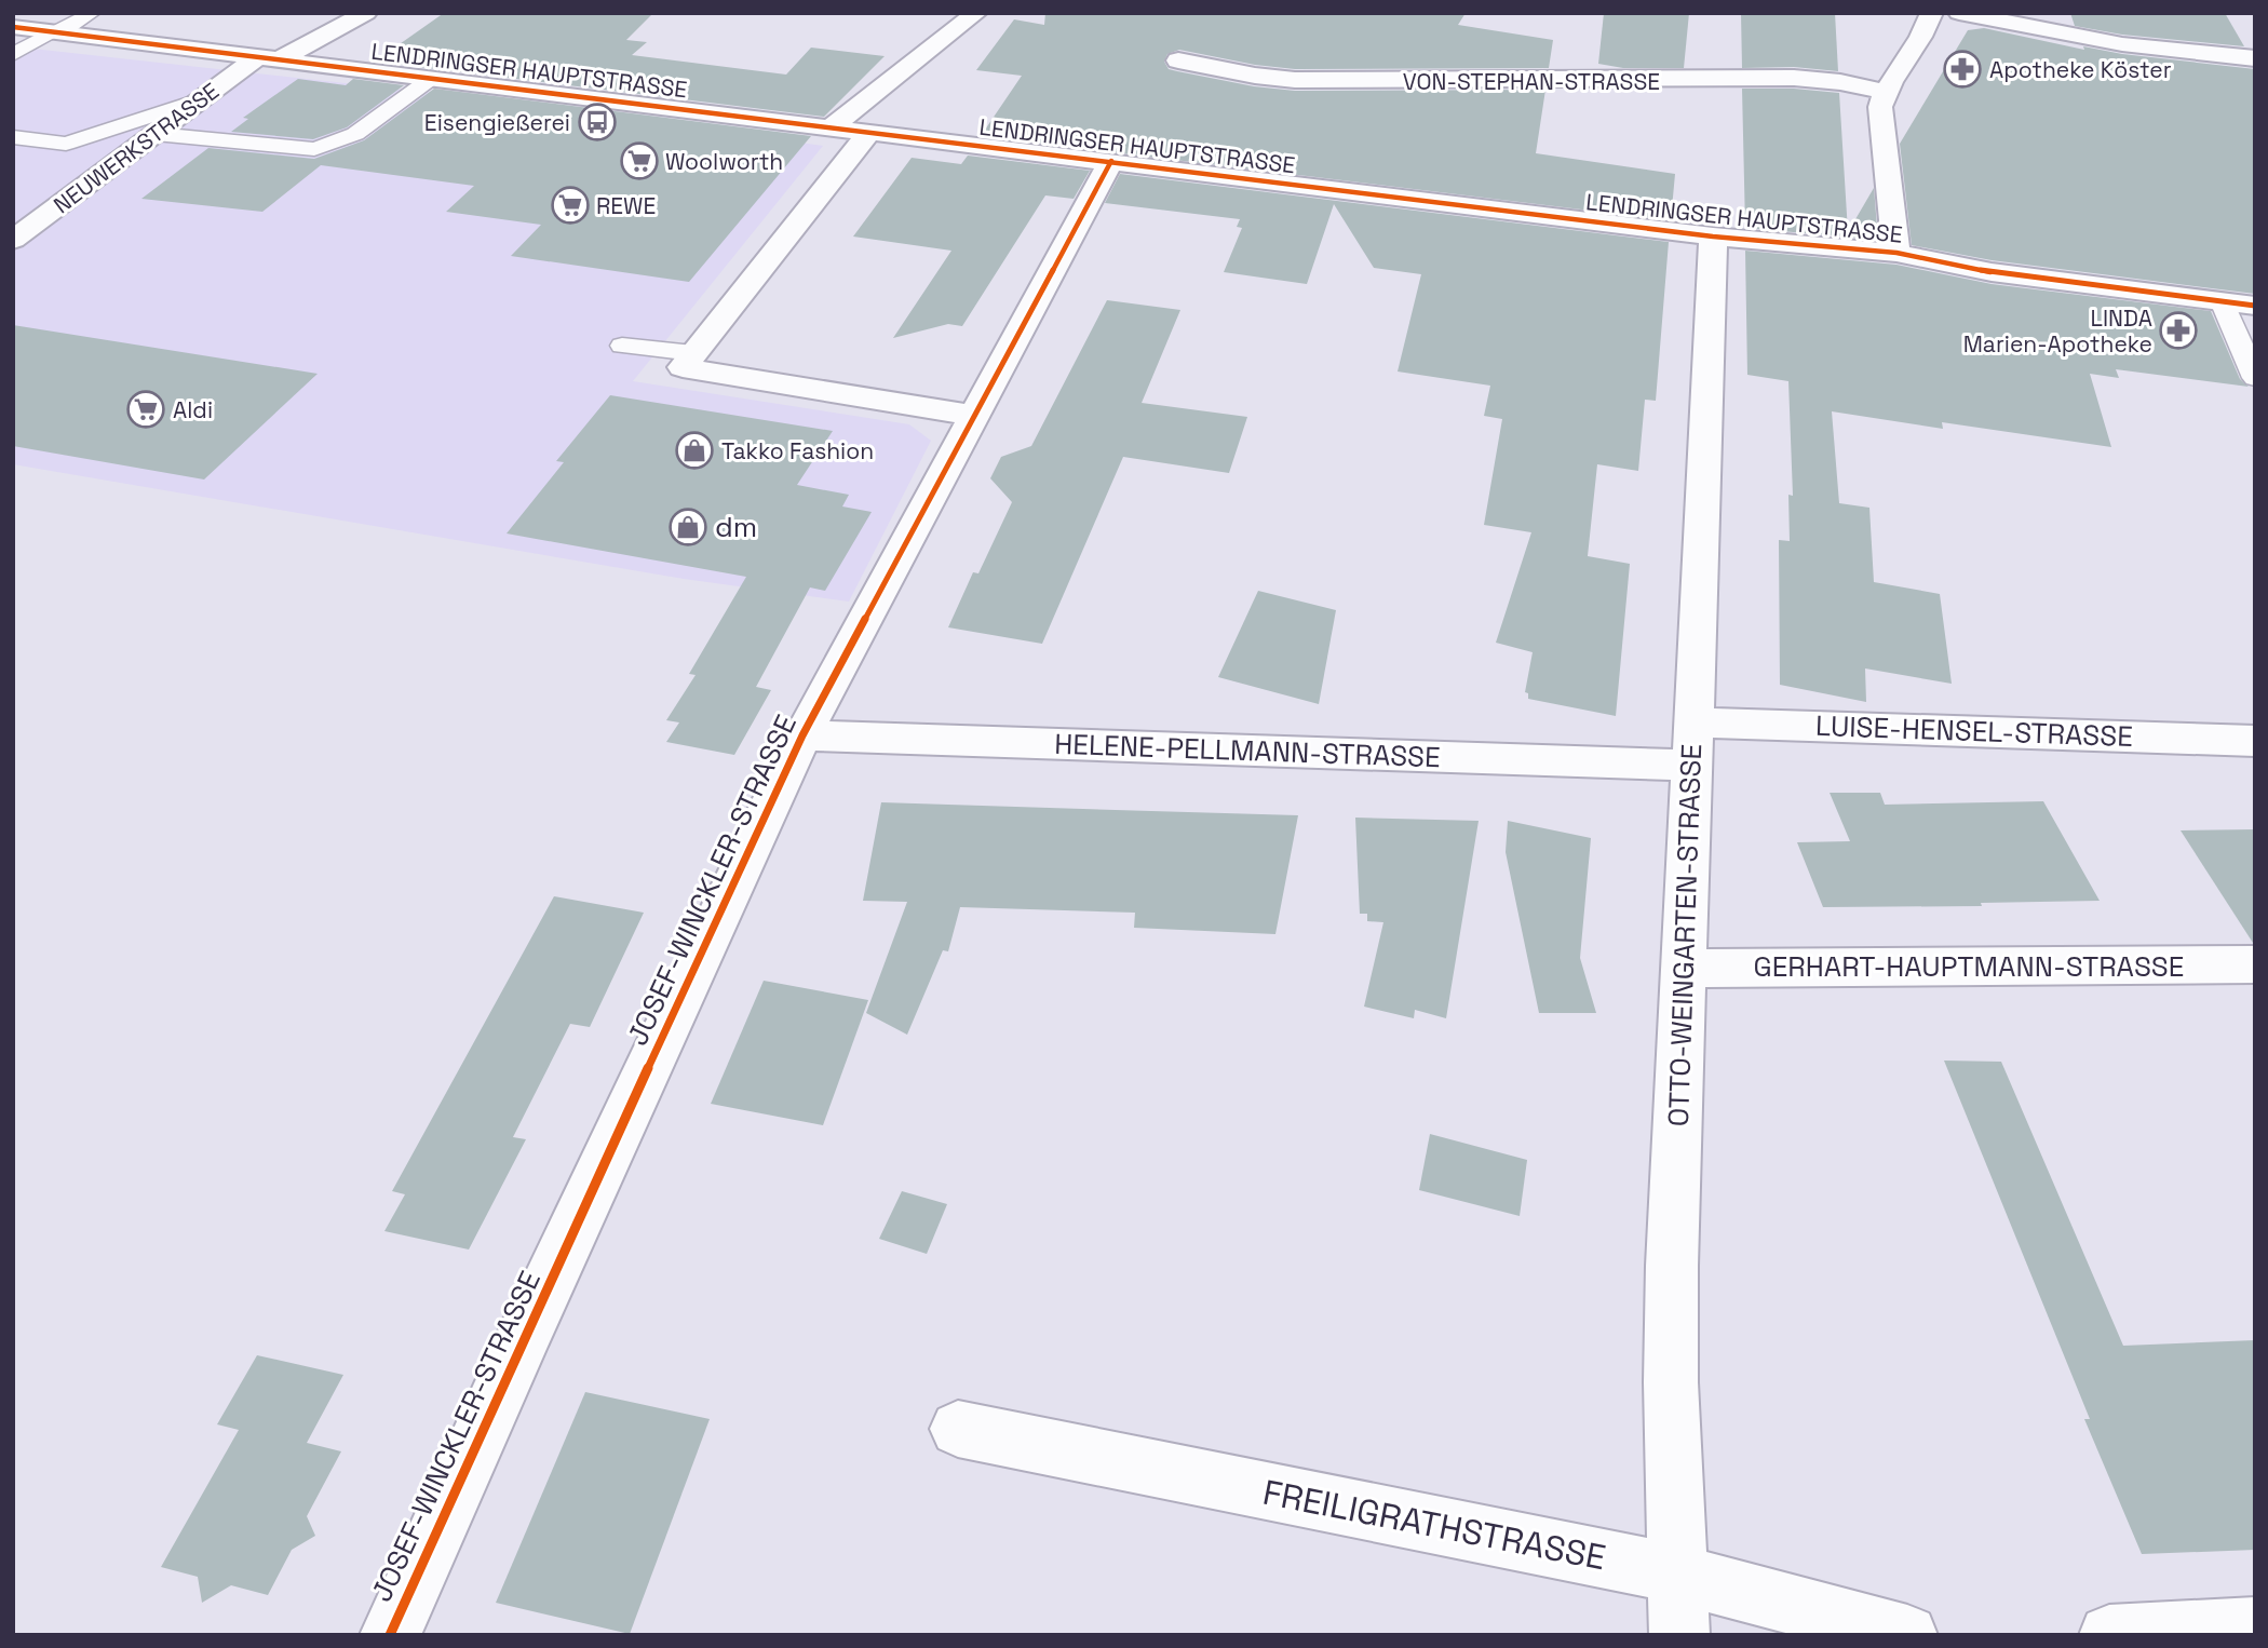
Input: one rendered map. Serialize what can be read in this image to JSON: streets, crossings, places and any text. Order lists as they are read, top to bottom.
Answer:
{
  "streets": {
    "street": [
      "LENDRINGSER HAUPTSTRASSE",
      "VON-STEPHAN-STRASSE",
      "NEUWERKSTRASSE",
      "LUISE-HENSEL-STRASSE",
      "HELENE-PELLMANN-STRASSE",
      "JOSEF-WINCKLER-STRASSE",
      "OTTO-WEINGARTEN-STRASSE",
      "GERHART-HAUPTMANN-STRASSE",
      "FREILIGRATHSTRASSE"
    ]
  },
  "crossings": [
    ["LENDRINGSER HAUPTSTRASSE", "NEUWERKSTRASSE"],
    ["LENDRINGSER HAUPTSTRASSE", "JOSEF-WINCKLER-STRASSE"],
    ["LENDRINGSER HAUPTSTRASSE", "OTTO-WEINGARTEN-STRASSE"],
    ["LUISE-HENSEL-STRASSE", "OTTO-WEINGARTEN-STRASSE"],
    ["HELENE-PELLMANN-STRASSE", "JOSEF-WINCKLER-STRASSE"],
    ["HELENE-PELLMANN-STRASSE", "OTTO-WEINGARTEN-STRASSE"],
    ["OTTO-WEINGARTEN-STRASSE", "GERHART-HAUPTMANN-STRASSE"],
    ["OTTO-WEINGARTEN-STRASSE", "FREILIGRATHSTRASSE"]
  ],
  "places": {
    "pharmacy": ["Apotheke Köster", "LINDA Marien-Apotheke"],
    "bus stop": ["Eisengießerei"],
    "supermarket": ["Woolworth", "REWE", "Aldi"],
    "shop": ["Takko Fashion", "dm"]
  }
}
